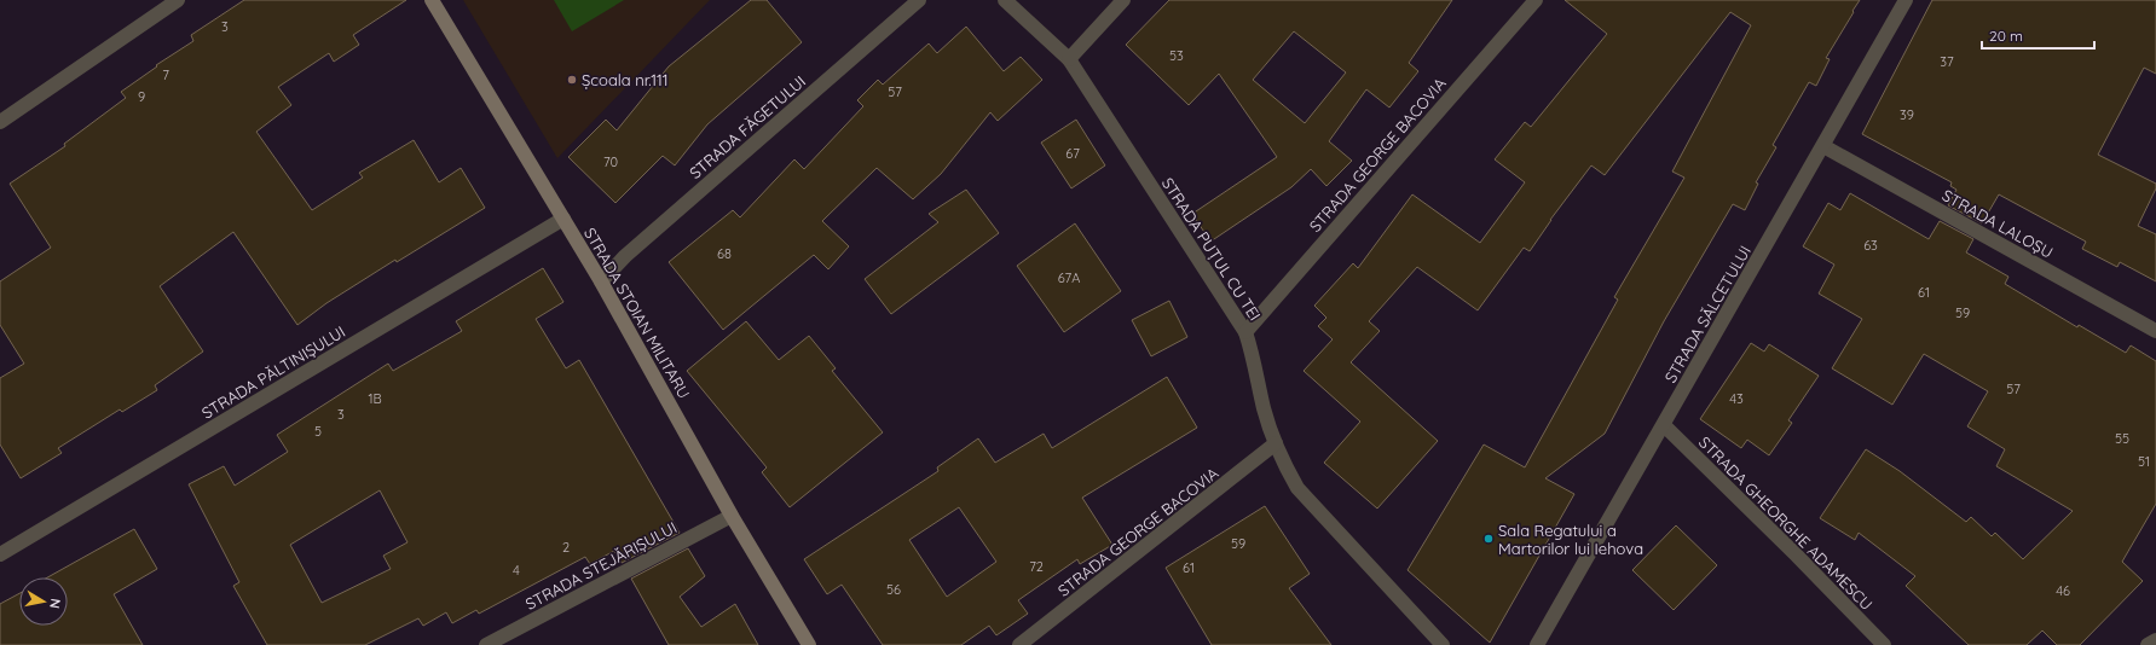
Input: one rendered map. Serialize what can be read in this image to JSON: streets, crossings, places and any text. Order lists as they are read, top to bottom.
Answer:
{
  "streets": {
    "street": [
      "STRADA FĂGETULUI",
      "STRADA GEORGE BACOVIA",
      "STRADA LALOȘU",
      "STRADA PUȚUL CU TEI",
      "STRADA STOIAN MILITARU",
      "STRADA SĂLCETULUI",
      "STRADA PĂLTINIȘULUI",
      "STRADA GHEORGHE ADAMESCU",
      "STRADA STEJĂRIȘULUI"
    ]
  },
  "crossings": [
    ["STRADA FĂGETULUI", "STRADA STOIAN MILITARU"],
    ["STRADA GEORGE BACOVIA", "STRADA PUȚUL CU TEI"],
    ["STRADA LALOȘU", "STRADA SĂLCETULUI"],
    ["STRADA STOIAN MILITARU", "STRADA PĂLTINIȘULUI"],
    ["STRADA STOIAN MILITARU", "STRADA STEJĂRIȘULUI"],
    ["STRADA SĂLCETULUI", "STRADA GHEORGHE ADAMESCU"]
  ],
  "places": ["Școala nr.111", "Sala Regatului a Martorilor lui Iehova"],
  "house_numbers": [
    "3",
    "53",
    "37",
    "7",
    "57",
    "9",
    "39",
    "67",
    "70",
    "63",
    "68",
    "67A",
    "61",
    "59",
    "57",
    "1B",
    "43",
    "3",
    "5",
    "55",
    "51",
    "59",
    "2",
    "72",
    "61",
    "4",
    "56",
    "46"
  ],
  "scale_bar": "20 m",
  "north": "right"
}
